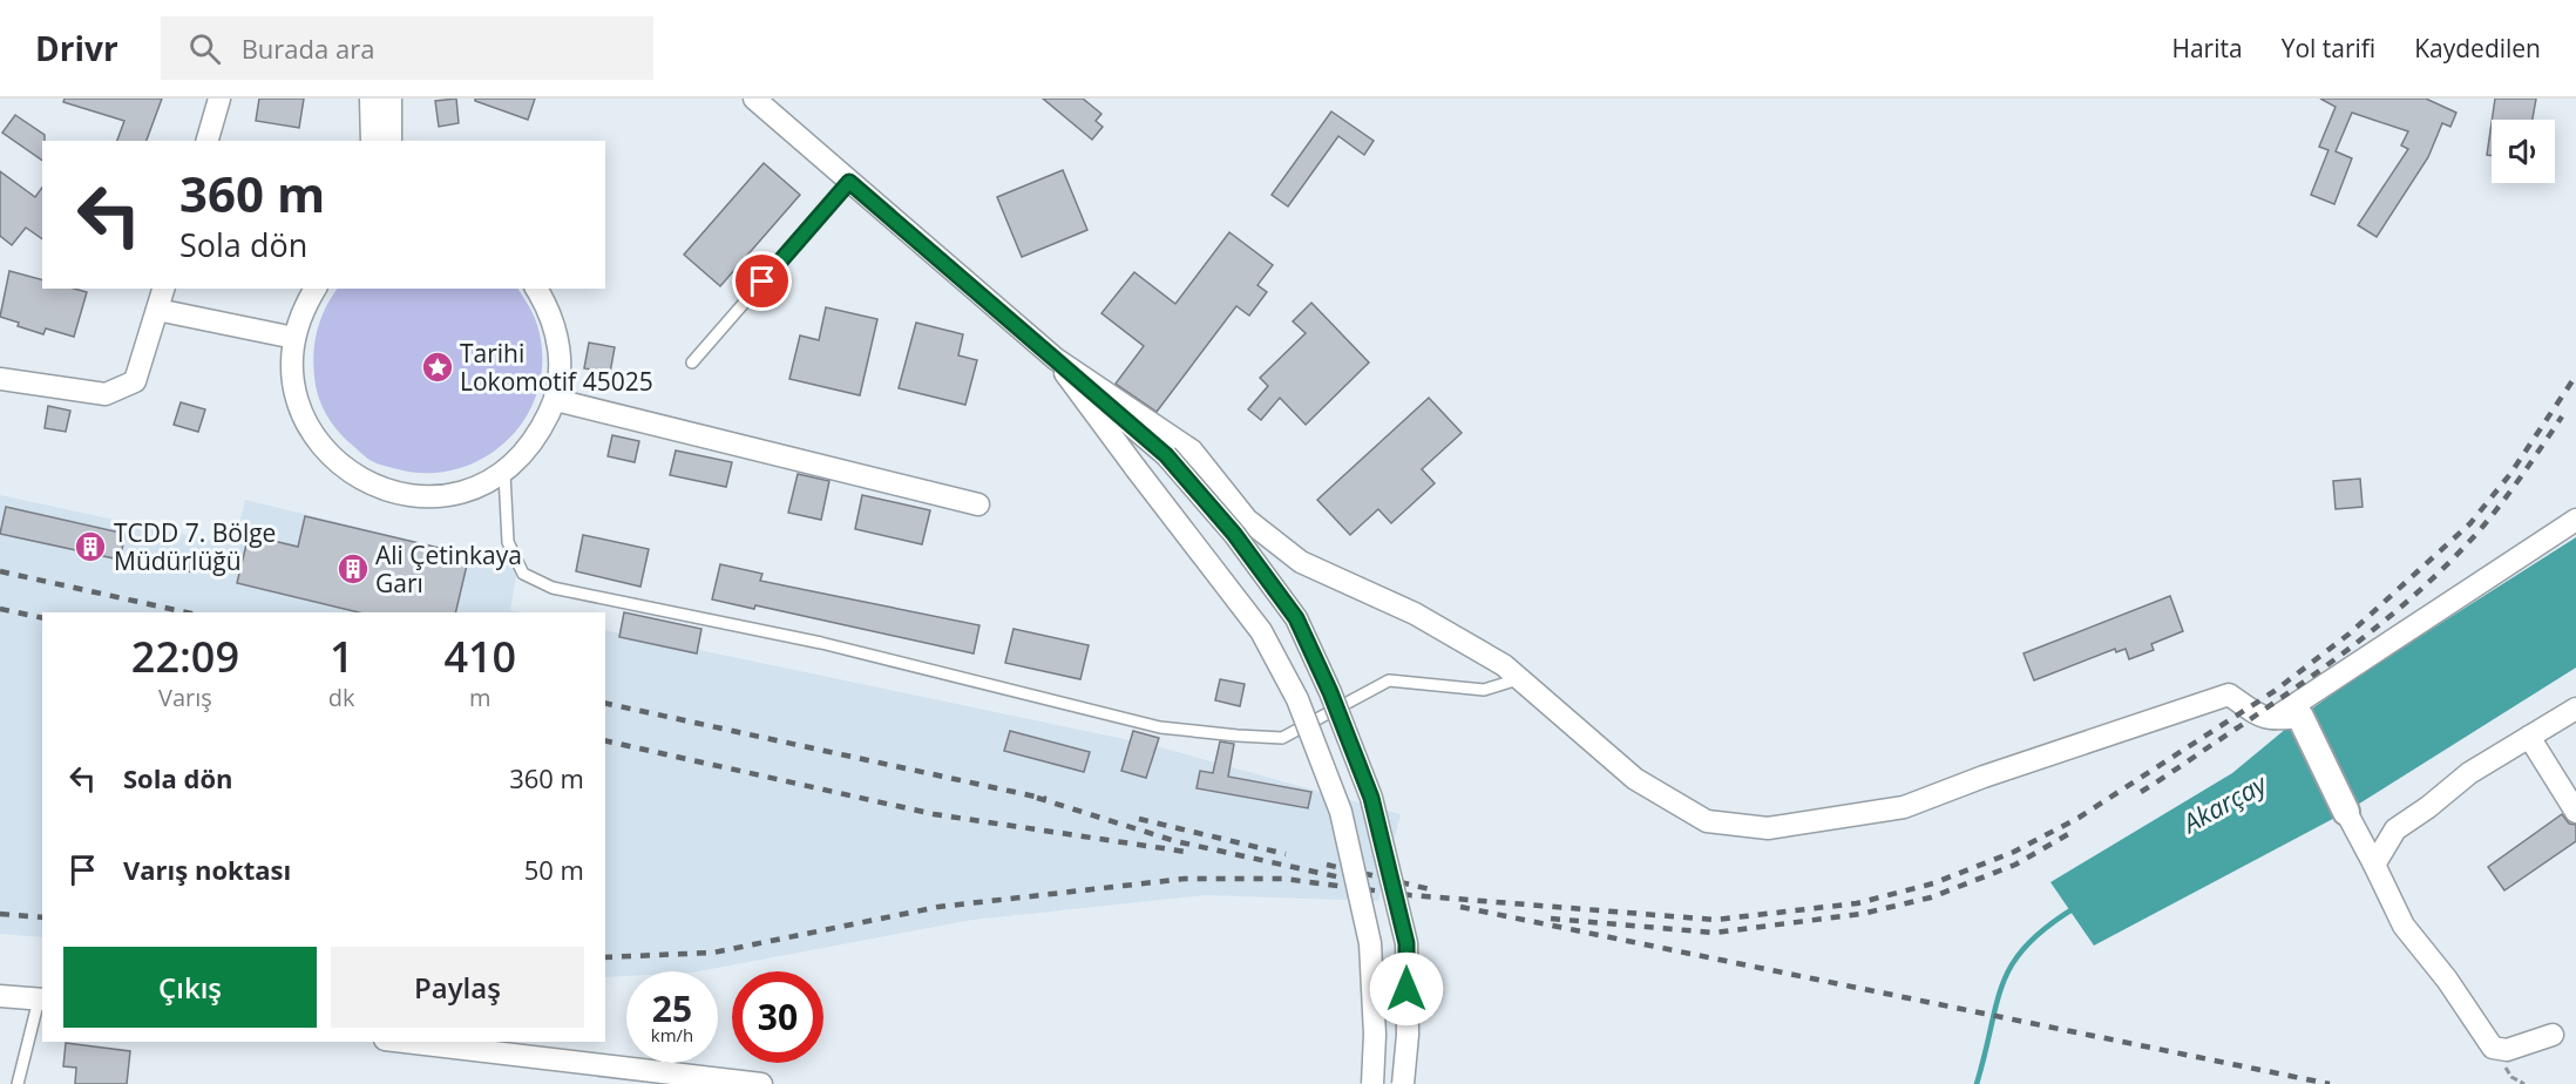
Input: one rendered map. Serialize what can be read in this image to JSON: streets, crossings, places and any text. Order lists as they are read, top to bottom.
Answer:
{
  "water": ["Akarçay"],
  "places": {
    "place": ["Tarihi Lokomotif 45025"],
    "building": ["TCDD 7. Bölge Müdürlüğü", "Ali Çetinkaya Garı"]
  },
  "page": {
    "header": "Drivr",
    "search": "Burada ara",
    "nav": ["Harita", "Yol tarifi", "Kaydedilen"],
    "turn": ["360 m", "Sola dön"],
    "eta": [
      "22:09",
      "Varış",
      "1",
      "dk",
      "410",
      "m"
    ],
    "list": [
      {
        "name": "Sola dön",
        "value": "360 m"
      },
      {
        "name": "Varış noktası",
        "value": "50 m"
      }
    ],
    "buttons": ["Çıkış", "Paylaş"],
    "speed": "25 km/h",
    "limit": "30"
  }
}
